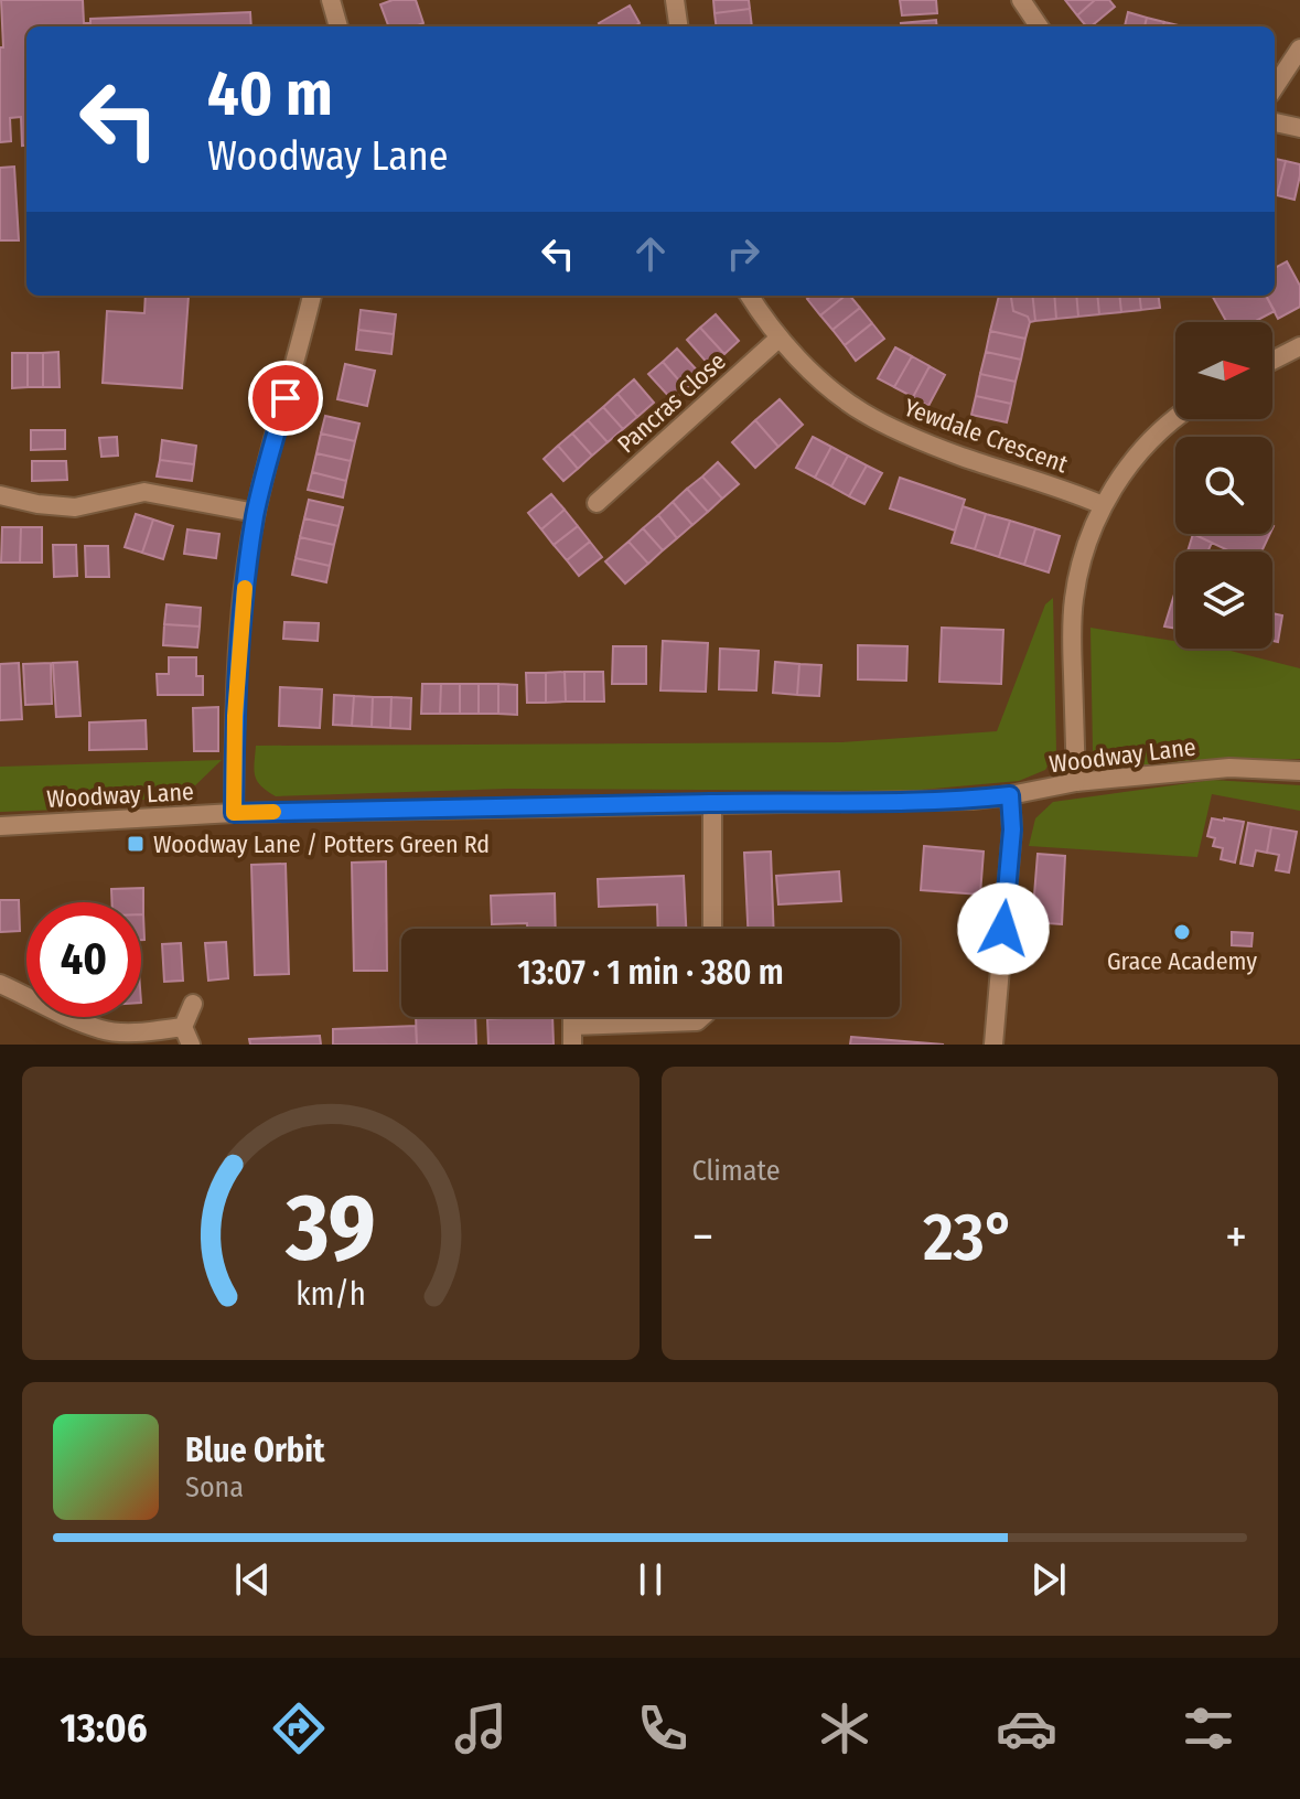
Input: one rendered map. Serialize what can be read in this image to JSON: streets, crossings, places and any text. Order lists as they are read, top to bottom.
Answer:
{
  "streets": {
    "street": ["Pancras Close", "Yewdale Crescent", "Woodway Lane"]
  },
  "crossings": [
    ["Pancras Close", "Yewdale Crescent"]
  ],
  "places": {
    "transit": ["Woodway Lane / Potters Green Rd"],
    "other": ["Grace Academy"]
  },
  "north": "right",
  "page": {
    "turn": ["40 m", "Woodway Lane"],
    "limit": "40",
    "trip": "13:07 · 1 min · 380 m",
    "tile": "Climate",
    "heat": ["−", "23°", "+"],
    "song": ["Blue Orbit", "Sona"],
    "tabs": "13:06",
    "gauge": ["39", "km/h"]
  }
}
